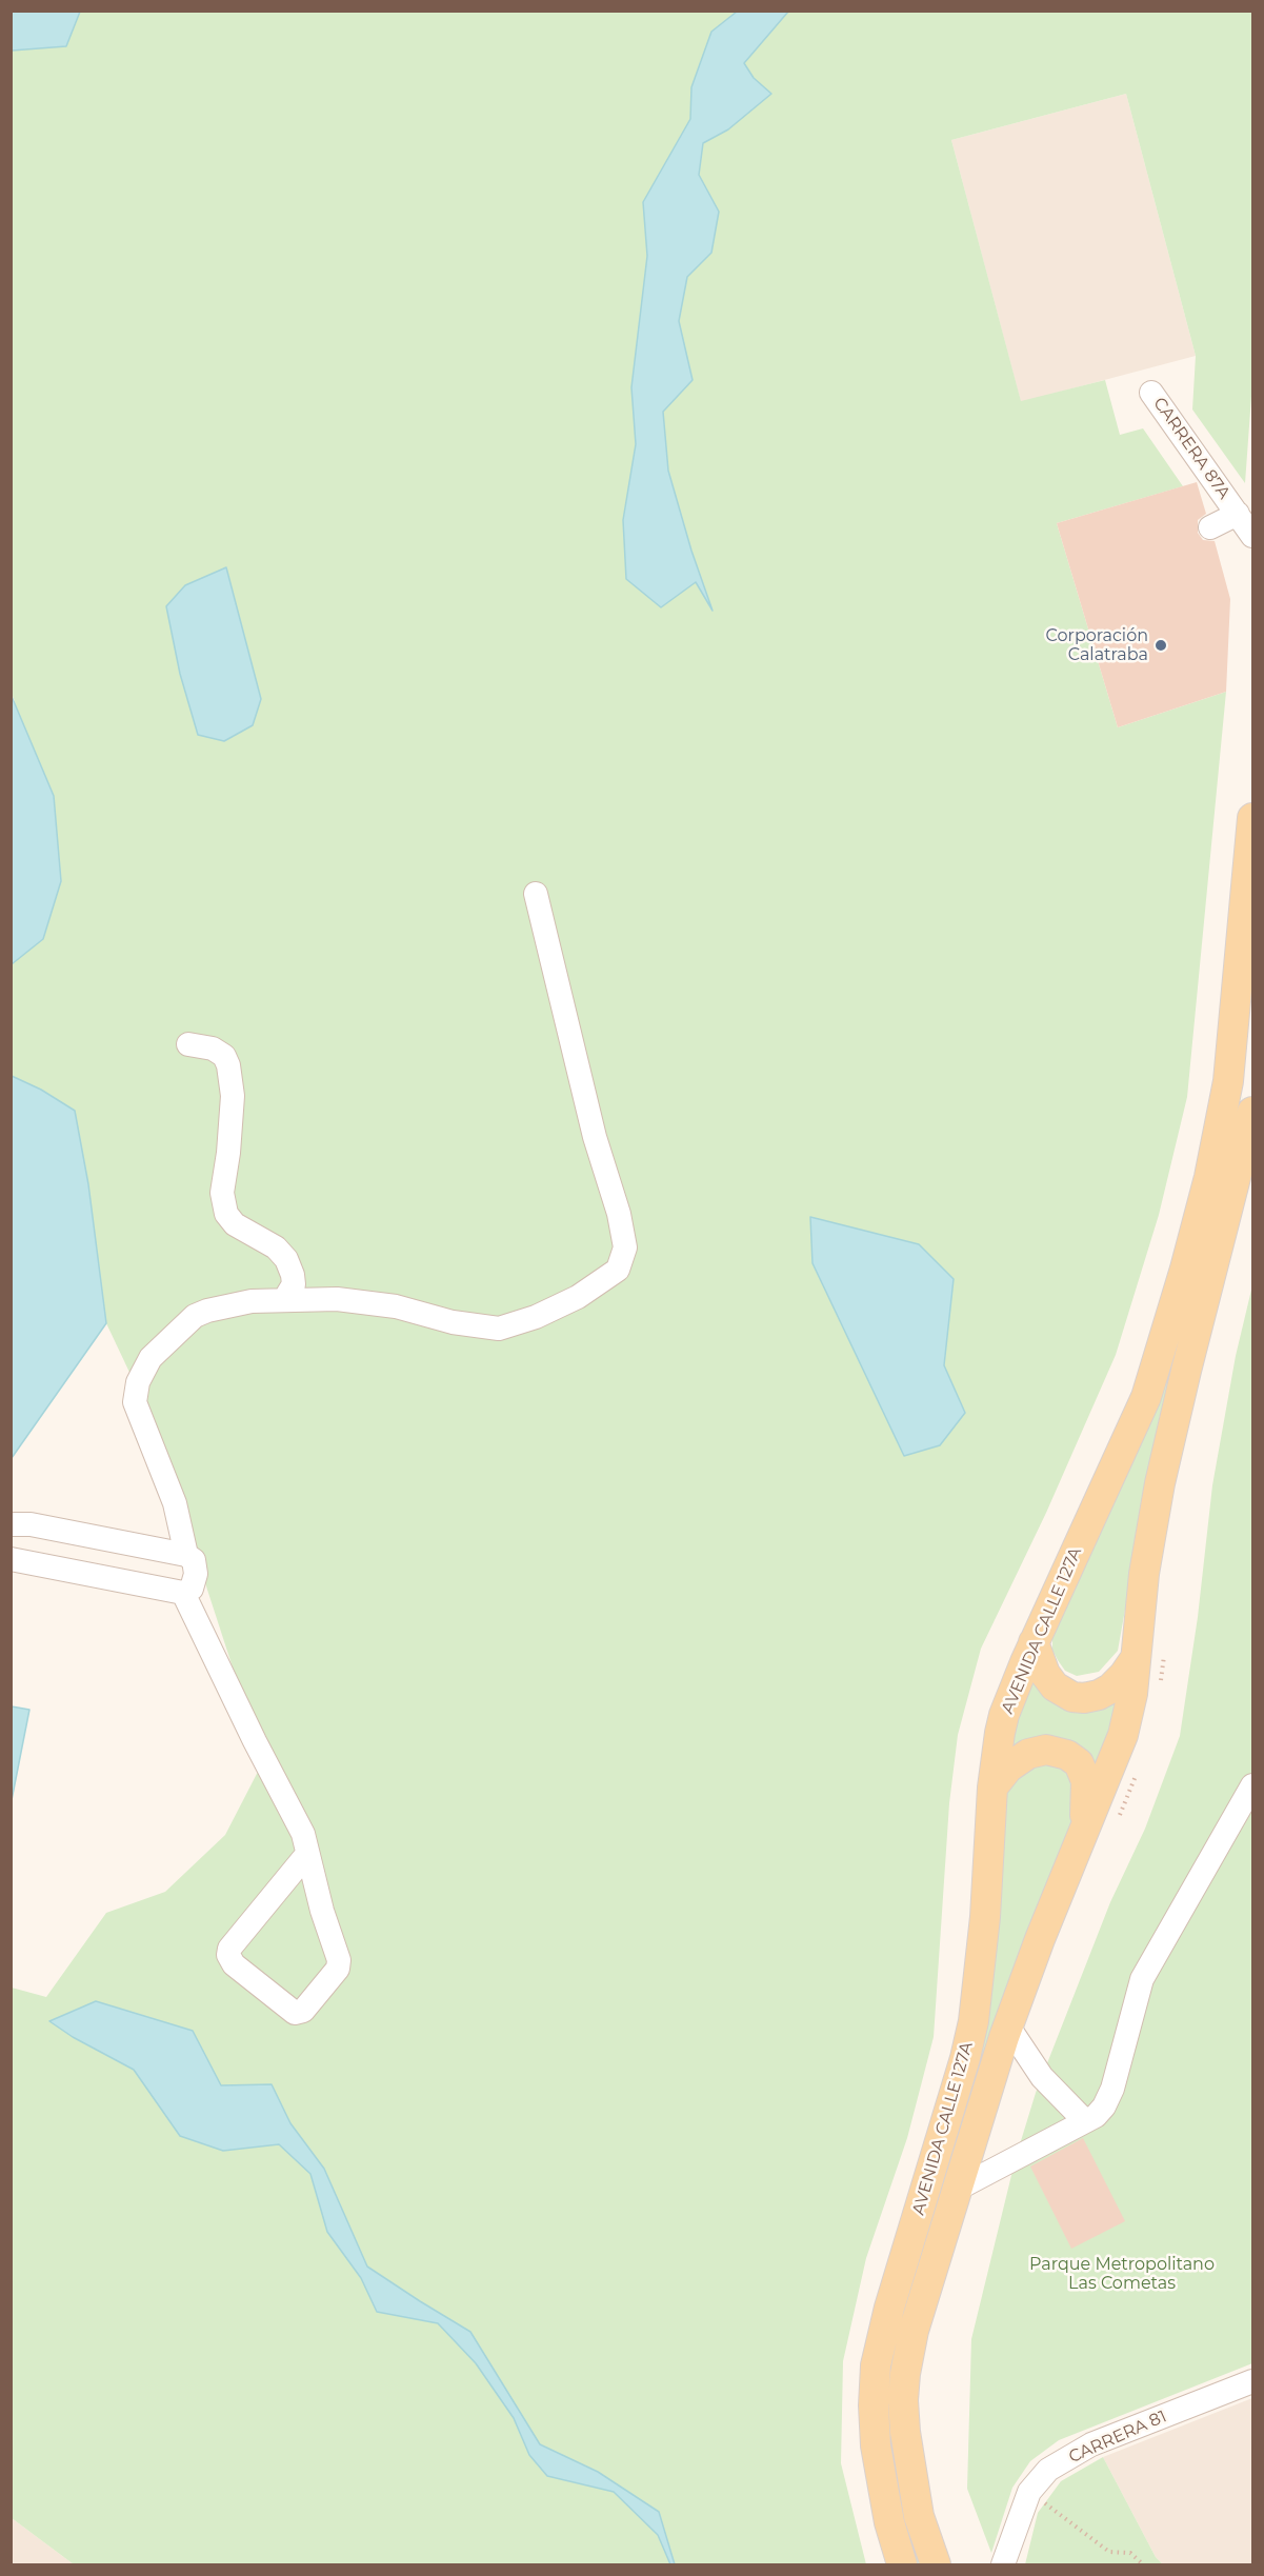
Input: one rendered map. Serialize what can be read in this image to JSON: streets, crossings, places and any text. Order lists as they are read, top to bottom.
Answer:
{
  "streets": {
    "main road": ["AVENIDA CALLE 127A"],
    "street": ["CARRERA 87A", "CARRERA 81"]
  },
  "parks": ["Parque Metropolitano Las Cometas"],
  "places": ["Corporación Calatraba"]
}
